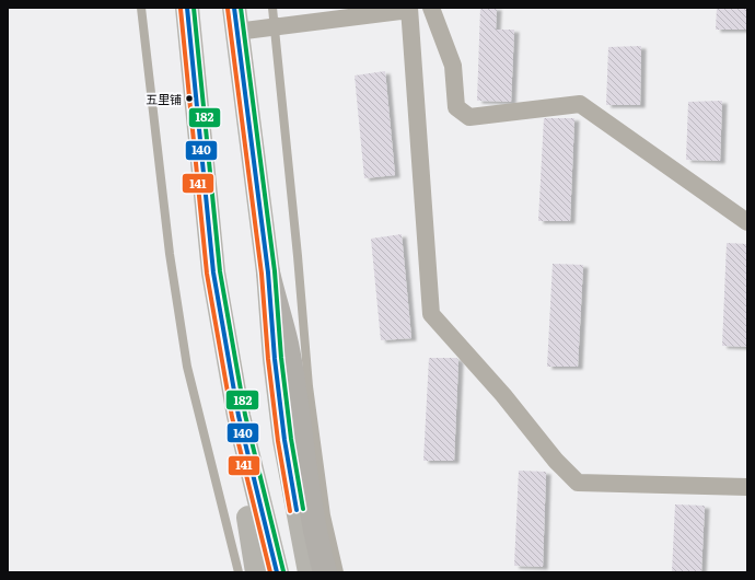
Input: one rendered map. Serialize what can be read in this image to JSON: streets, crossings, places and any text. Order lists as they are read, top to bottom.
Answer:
{
  "places": ["五里铺"],
  "lines": ["transit line 140", "transit line 182", "transit line 141"]
}
